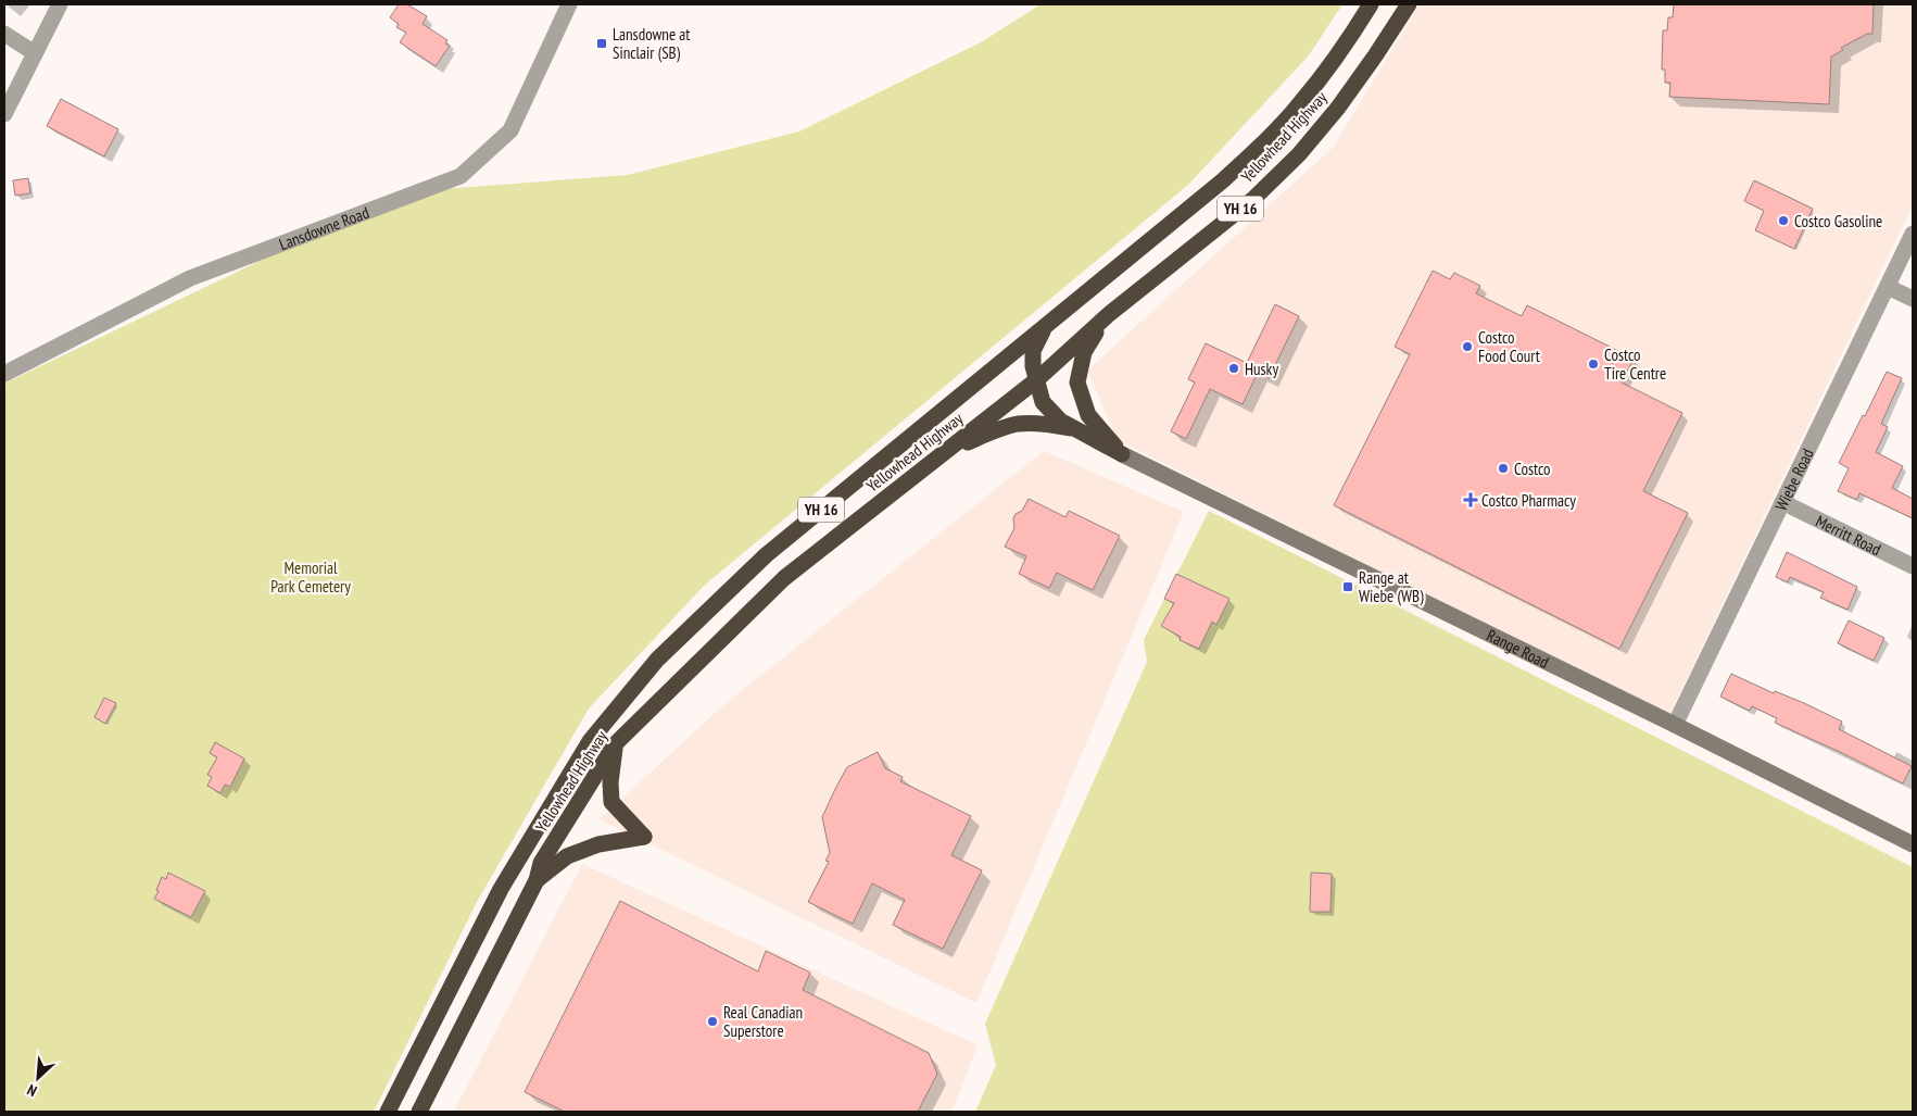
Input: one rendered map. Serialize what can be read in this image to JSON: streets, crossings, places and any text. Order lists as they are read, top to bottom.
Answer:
{
  "streets": {
    "highway": ["Yellowhead Highway", "YH 16"],
    "street": [
      "Lansdowne Road",
      "Wiebe Road",
      "Merritt Road",
      "Range Road"
    ]
  },
  "crossings": [
    ["Wiebe Road", "Merritt Road"],
    ["Wiebe Road", "Range Road"]
  ],
  "parks": ["Memorial Park Cemetery"],
  "places": {
    "transit": ["Lansdowne at Sinclair (SB)", "Range at Wiebe (WB)"],
    "other": [
      "Costco Gasoline",
      "Costco Food Court",
      "Costco Tire Centre",
      "Husky",
      "Costco",
      "Real Canadian Superstore"
    ],
    "health": ["Costco Pharmacy"]
  },
  "north": "bottom left"
}
